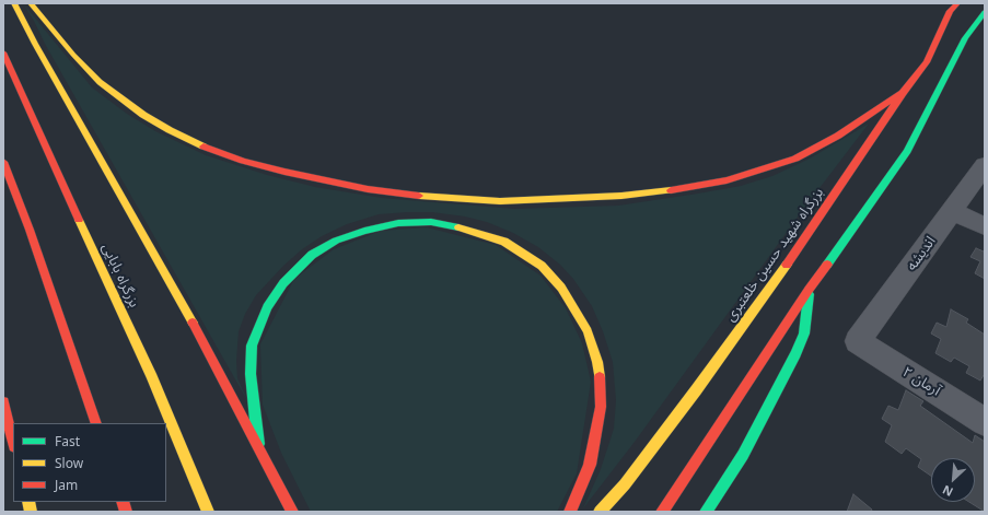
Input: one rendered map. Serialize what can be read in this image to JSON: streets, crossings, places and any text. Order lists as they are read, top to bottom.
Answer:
{
  "streets": {
    "highway": ["بزرگراه شهید حسین خلعتبری", "بزرگراه بابایی"],
    "street": ["اندیشه", "آرمان ۲"]
  },
  "crossings": [
    ["اندیشه", "آرمان ۲"]
  ],
  "legend": ["Fast", "Slow", "Jam"],
  "north": "bottom left"
}
